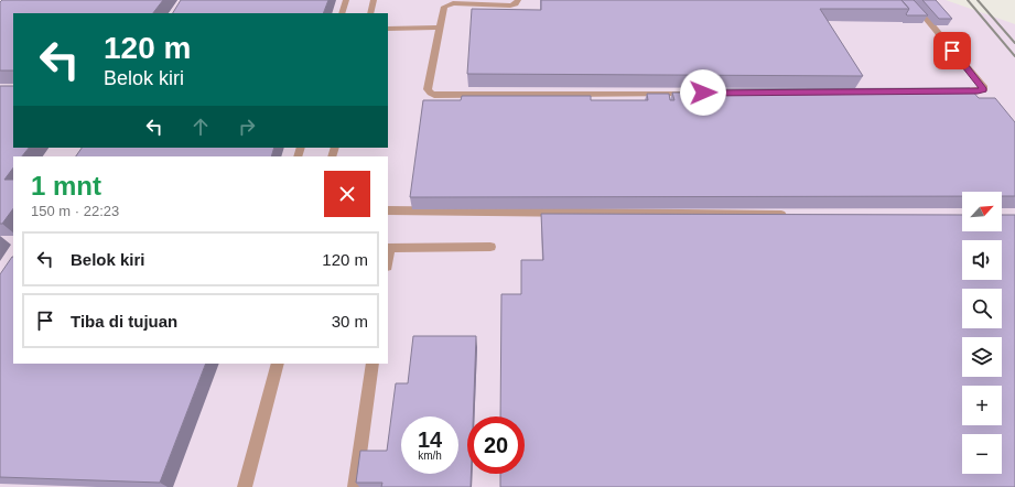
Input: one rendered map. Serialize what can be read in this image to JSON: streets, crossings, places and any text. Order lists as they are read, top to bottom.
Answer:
{
  "north": "top right",
  "page": {
    "turn": ["120 m", "Belok kiri"],
    "heading": ["1 mnt", "150 m · 22:23"],
    "map_buttons": ["+", "−"],
    "list": [
      {
        "name": "Belok kiri",
        "value": "120 m"
      },
      {
        "name": "Tiba di tujuan",
        "value": "30 m"
      }
    ],
    "speed": "14 km/h",
    "limit": "20"
  }
}
